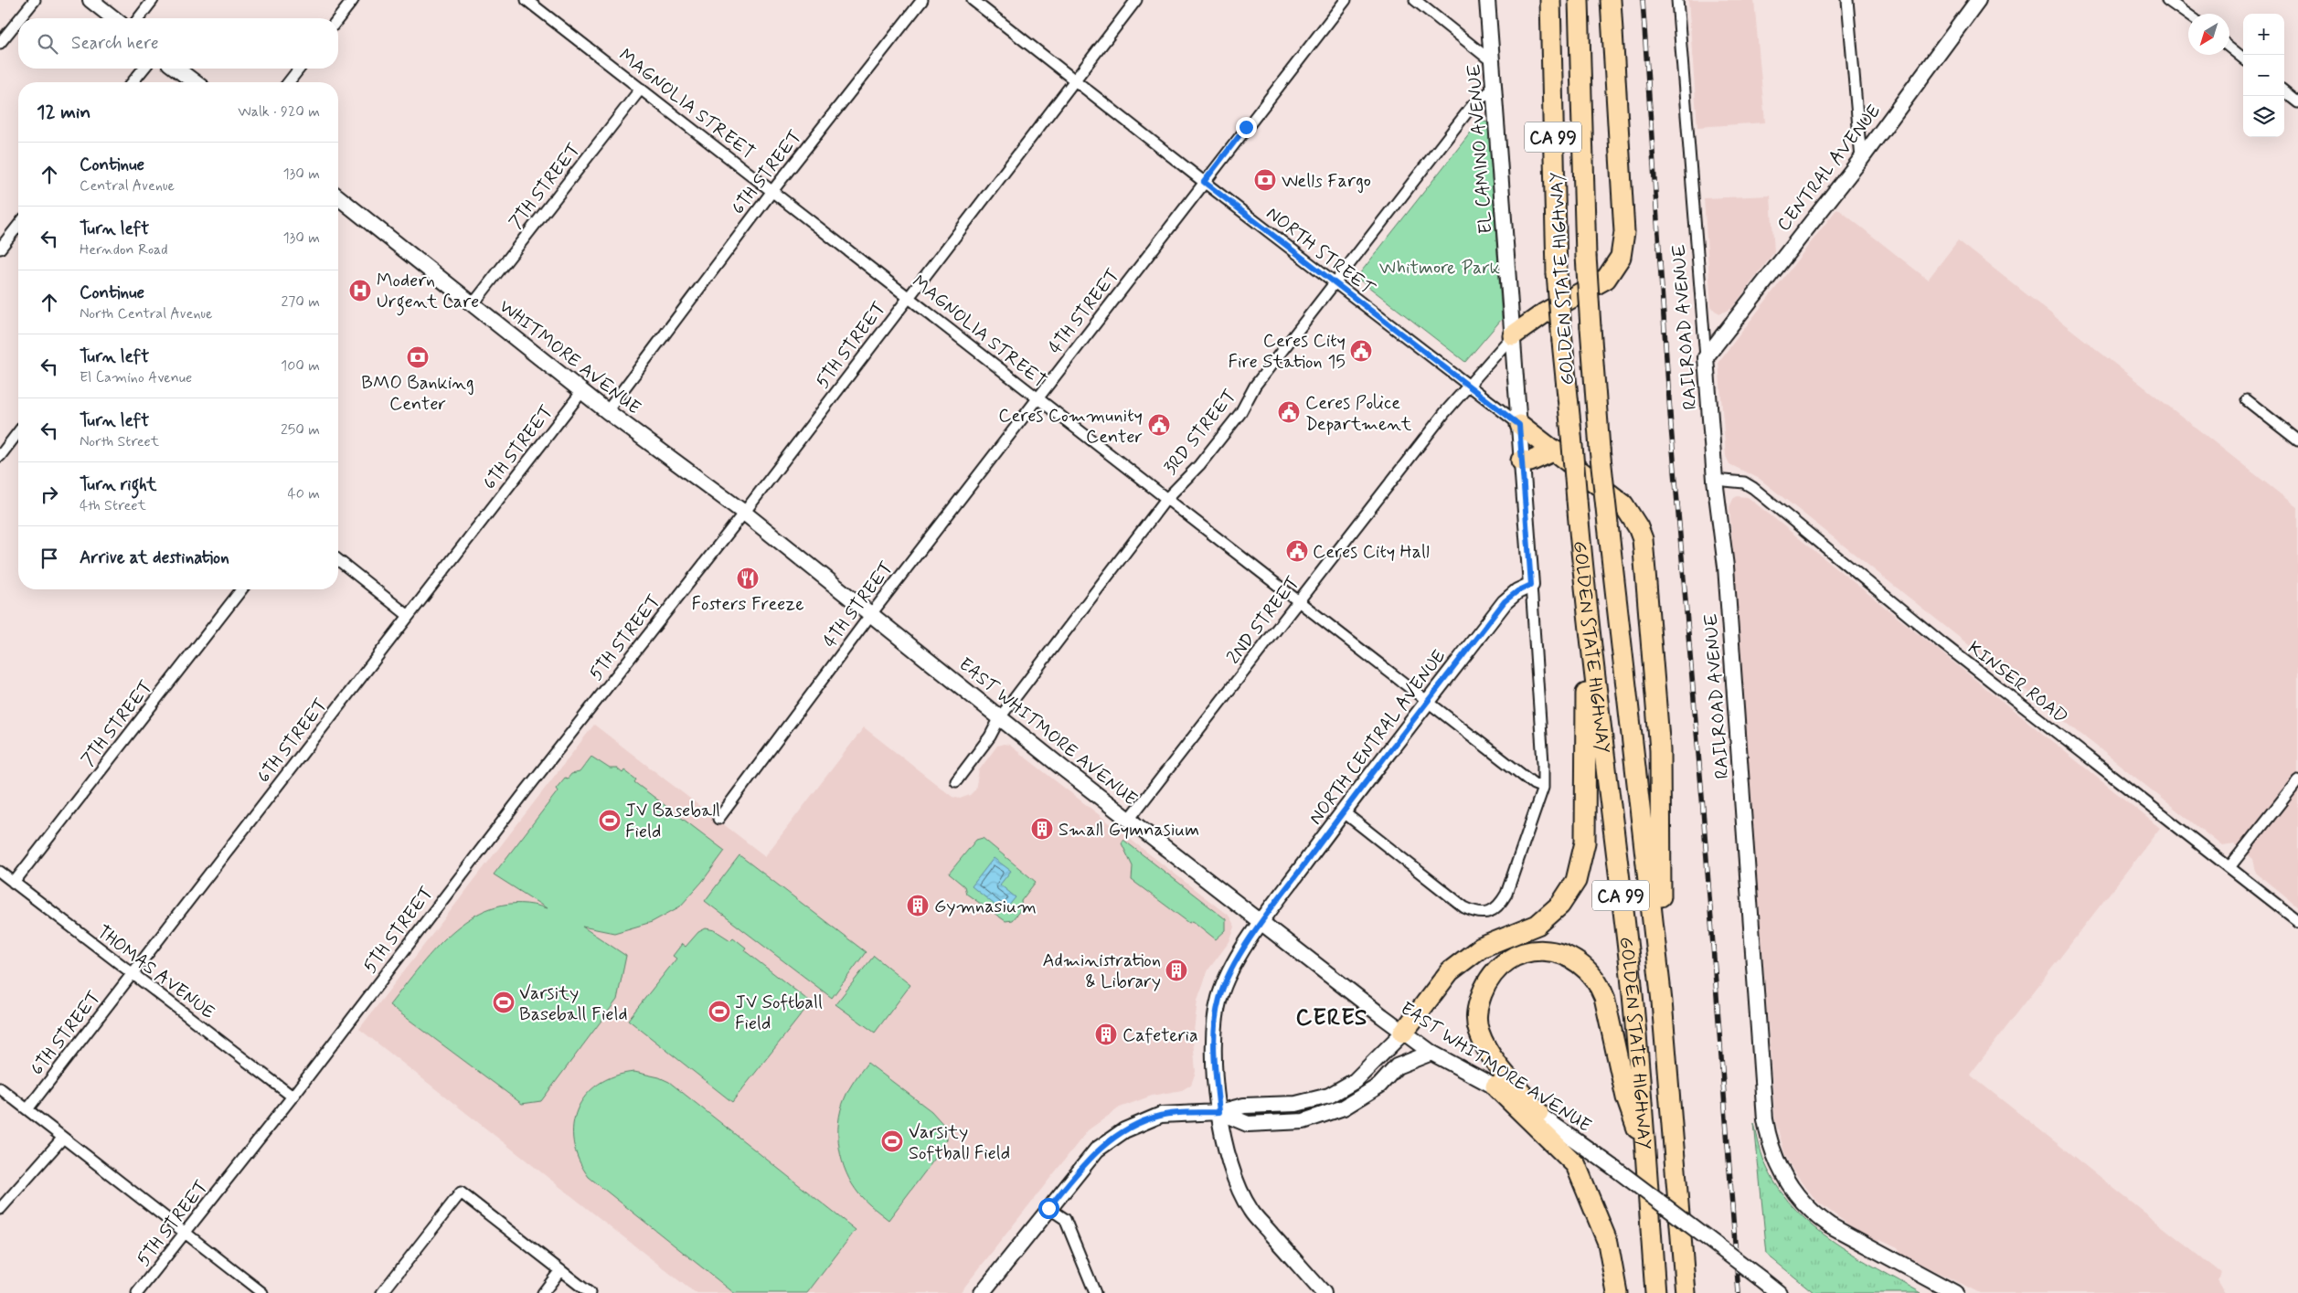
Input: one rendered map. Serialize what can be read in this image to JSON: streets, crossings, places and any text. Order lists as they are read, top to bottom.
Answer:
{
  "streets": {
    "highway": ["CA 99", "GOLDEN STATE HIGHWAY"],
    "street": [
      "MAGNOLIA STREET",
      "EL CAMINO AVENUE",
      "CENTRAL AVENUE",
      "6TH STREET",
      "7TH STREET",
      "NORTH STREET",
      "4TH STREET",
      "RAILROAD AVENUE",
      "5TH STREET",
      "WHITMORE AVENUE",
      "3RD STREET",
      "2ND STREET",
      "KINSER ROAD",
      "EAST WHITMORE AVENUE",
      "NORTH CENTRAL AVENUE",
      "THOMAS AVENUE"
    ]
  },
  "crossings": [
    ["MAGNOLIA STREET", "EL CAMINO AVENUE"],
    ["MAGNOLIA STREET", "6TH STREET"],
    ["MAGNOLIA STREET", "7TH STREET"],
    ["MAGNOLIA STREET", "4TH STREET"],
    ["MAGNOLIA STREET", "5TH STREET"],
    ["MAGNOLIA STREET", "3RD STREET"],
    ["MAGNOLIA STREET", "2ND STREET"],
    ["MAGNOLIA STREET", "NORTH CENTRAL AVENUE"],
    ["EL CAMINO AVENUE", "NORTH STREET"],
    ["EL CAMINO AVENUE", "3RD STREET"],
    ["EL CAMINO AVENUE", "2ND STREET"],
    ["EL CAMINO AVENUE", "NORTH CENTRAL AVENUE"],
    ["CENTRAL AVENUE", "RAILROAD AVENUE"],
    ["6TH STREET", "WHITMORE AVENUE"],
    ["6TH STREET", "THOMAS AVENUE"],
    ["7TH STREET", "WHITMORE AVENUE"],
    ["7TH STREET", "THOMAS AVENUE"],
    ["NORTH STREET", "4TH STREET"],
    ["NORTH STREET", "5TH STREET"],
    ["NORTH STREET", "3RD STREET"],
    ["NORTH STREET", "2ND STREET"],
    ["4TH STREET", "EAST WHITMORE AVENUE"],
    ["RAILROAD AVENUE", "KINSER ROAD"],
    ["5TH STREET", "WHITMORE AVENUE"],
    ["5TH STREET", "EAST WHITMORE AVENUE"],
    ["5TH STREET", "THOMAS AVENUE"],
    ["WHITMORE AVENUE", "EAST WHITMORE AVENUE"],
    ["3RD STREET", "EAST WHITMORE AVENUE"],
    ["2ND STREET", "EAST WHITMORE AVENUE"],
    ["EAST WHITMORE AVENUE", "NORTH CENTRAL AVENUE"]
  ],
  "districts": ["CERES"],
  "parks": ["Whitmore Park"],
  "places": {
    "bank": ["Wells Fargo", "BMO Banking Center"],
    "hospital": ["Modern Urgent Care"],
    "public building": [
      "Ceres City Fire Station 15",
      "Ceres Police Department",
      "Ceres Community Center",
      "Ceres City Hall"
    ],
    "restaurant": ["Fosters Freeze"],
    "sports": [
      "JV Baseball Field",
      "Varsity Baseball Field",
      "JV Softball Field",
      "Varsity Softball Field"
    ],
    "building": [
      "Small Gymnasium",
      "Gymnasium",
      "Administration & Library",
      "Cafeteria"
    ]
  },
  "north": "bottom left",
  "page": {
    "map_buttons": ["+", "−"],
    "search": "Search here",
    "heading": ["12 min", "Walk · 920 m"],
    "list": [
      ["Continue", "Central Avenue", "130 m"],
      ["Turn left", "Herndon Road", "130 m"],
      ["Continue", "North Central Avenue", "270 m"],
      ["Turn left", "El Camino Avenue", "100 m"],
      ["Turn left", "North Street", "250 m"],
      ["Turn right", "4th Street", "40 m"],
      "Arrive at destination"
    ]
  }
}
